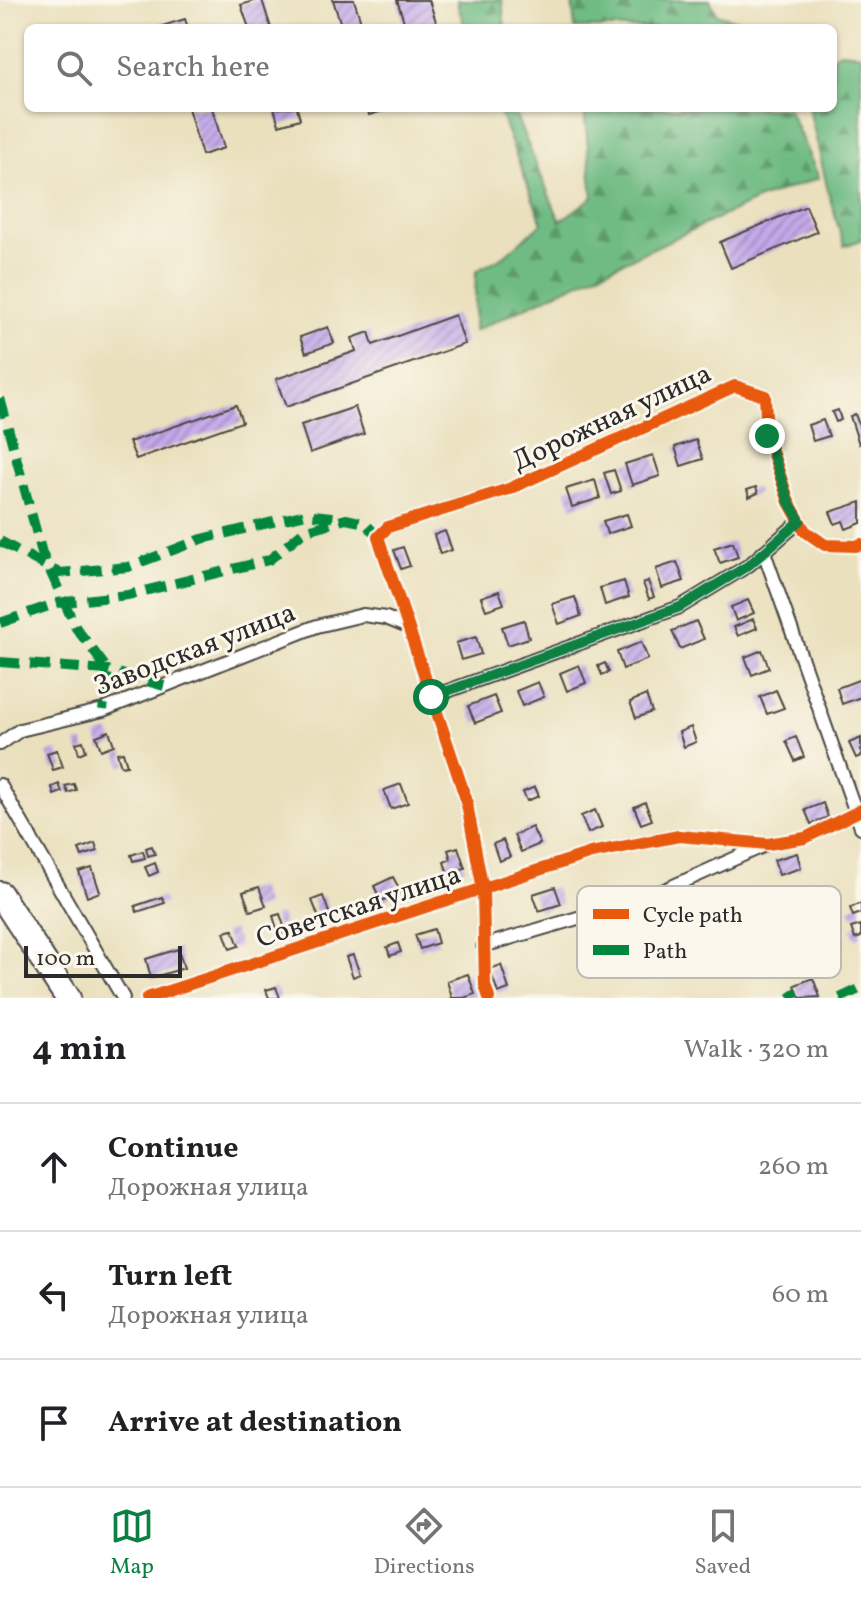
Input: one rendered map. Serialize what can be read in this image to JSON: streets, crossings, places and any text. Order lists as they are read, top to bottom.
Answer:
{
  "streets": {
    "street": ["Дорожная улица", "Заводская улица", "Советская улица"]
  },
  "crossings": [
    ["Дорожная улица", "Заводская улица"]
  ],
  "legend": ["Cycle path", "Path"],
  "scale_bar": "100 m",
  "page": {
    "search": "Search here",
    "scale": "100 m",
    "heading": ["4 min", "Walk · 320 m"],
    "list": [
      ["Continue", "Дорожная улица", "260 m"],
      ["Turn left", "Дорожная улица", "60 m"],
      "Arrive at destination"
    ],
    "nav": ["Map", "Directions", "Saved"]
  }
}
